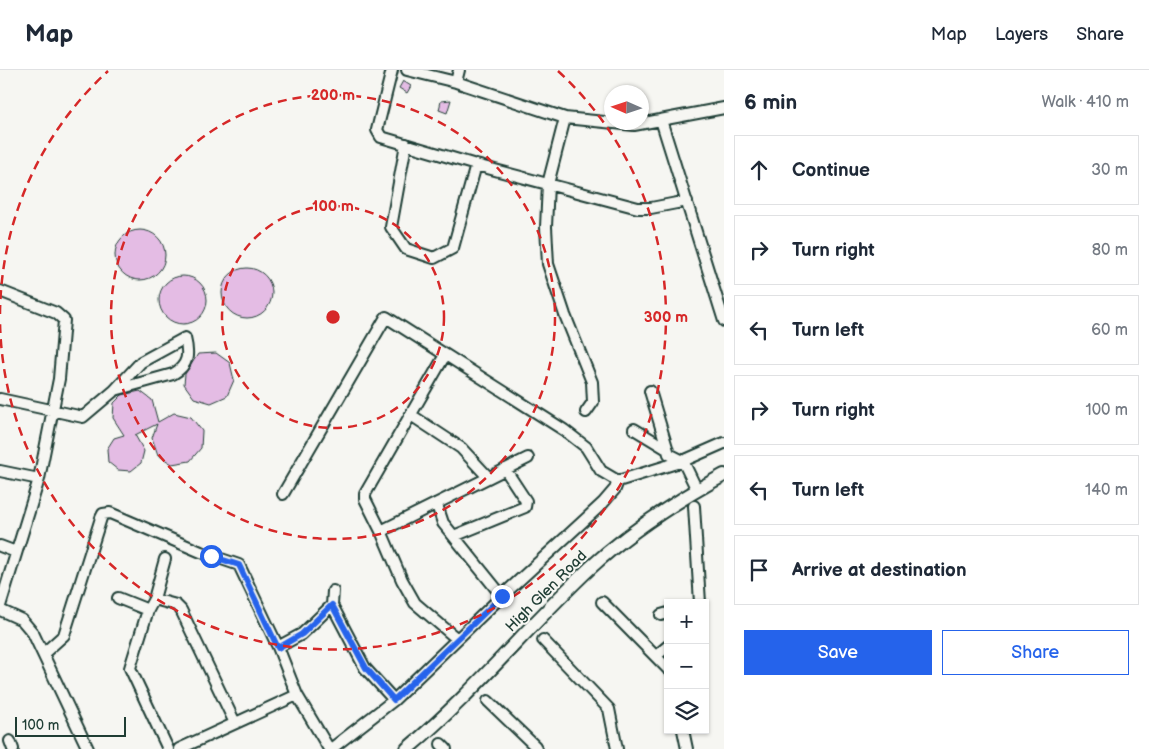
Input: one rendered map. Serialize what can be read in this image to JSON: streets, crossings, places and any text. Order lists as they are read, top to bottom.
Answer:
{
  "streets": {
    "main road": ["High Glen Road"]
  },
  "scale_bar": "100 m",
  "north": "left",
  "page": {
    "header": "Map",
    "nav": ["Map", "Layers", "Share"],
    "heading": ["6 min", "Walk · 410 m"],
    "list": [
      ["Continue", "30 m"],
      ["Turn right", "80 m"],
      ["Turn left", "60 m"],
      ["Turn right", "100 m"],
      ["Turn left", "140 m"],
      "Arrive at destination"
    ],
    "map_buttons": ["+", "−"],
    "buttons": ["Save", "Share"],
    "scale": "100 m"
  },
  "rings": ["200 m", "100 m", "300 m"]
}
